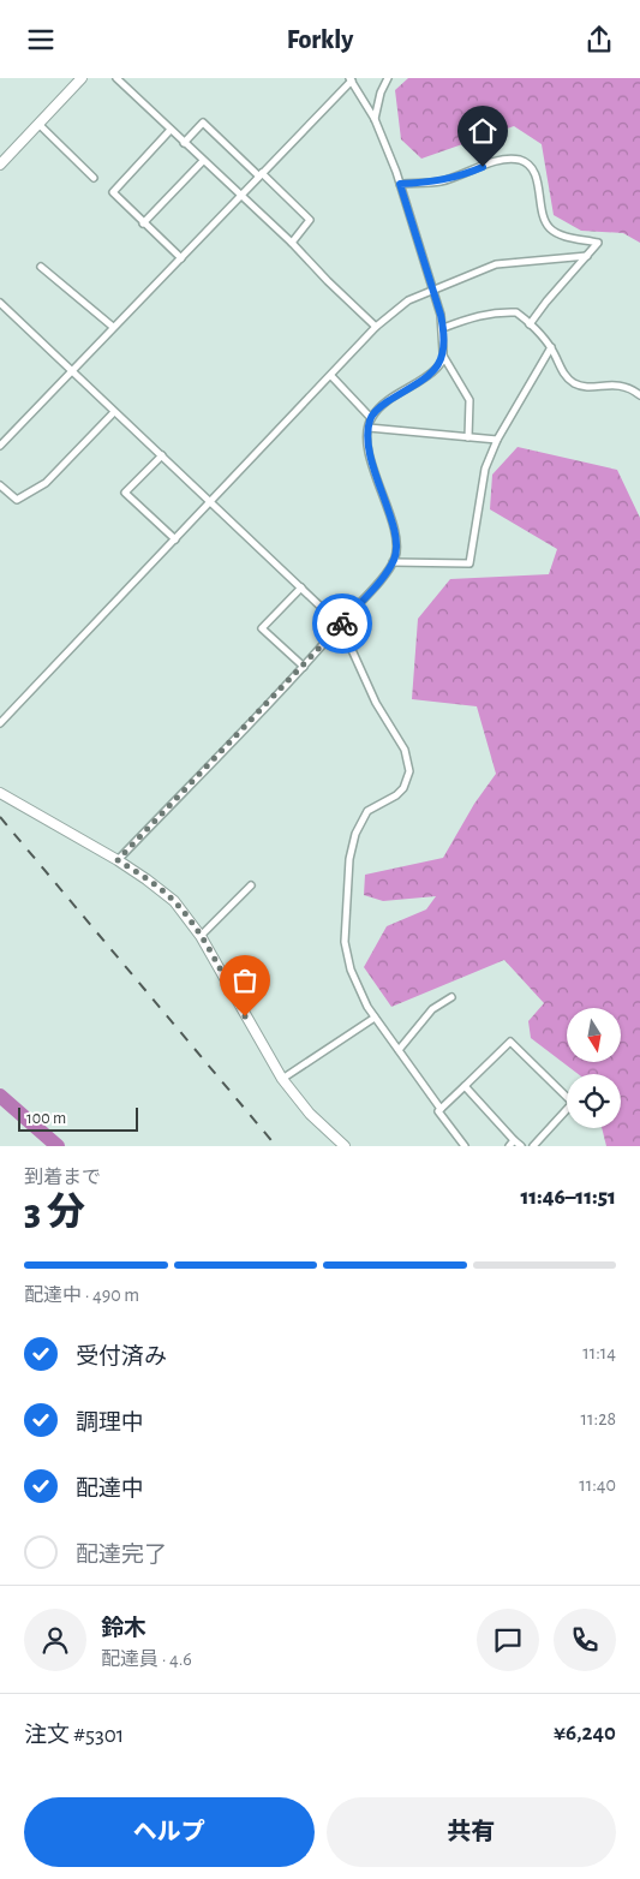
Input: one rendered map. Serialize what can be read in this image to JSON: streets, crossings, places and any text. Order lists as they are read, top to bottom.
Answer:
{
  "scale_bar": "100 m",
  "north": "bottom",
  "page": {
    "header": "Forkly",
    "scale": "100 m",
    "heading": ["3 分", "到着まで", "11:46–11:51"],
    "panel": [
      "鈴木",
      "配達員 · 4.6",
      "注文 #5301",
      "¥6,240"
    ],
    "bar": "配達中 · 490 m",
    "list": [
      ["受付済み", "11:14"],
      ["調理中", "11:28"],
      ["配達中", "11:40"],
      "配達完了"
    ],
    "buttons": ["ヘルプ", "共有"]
  }
}
